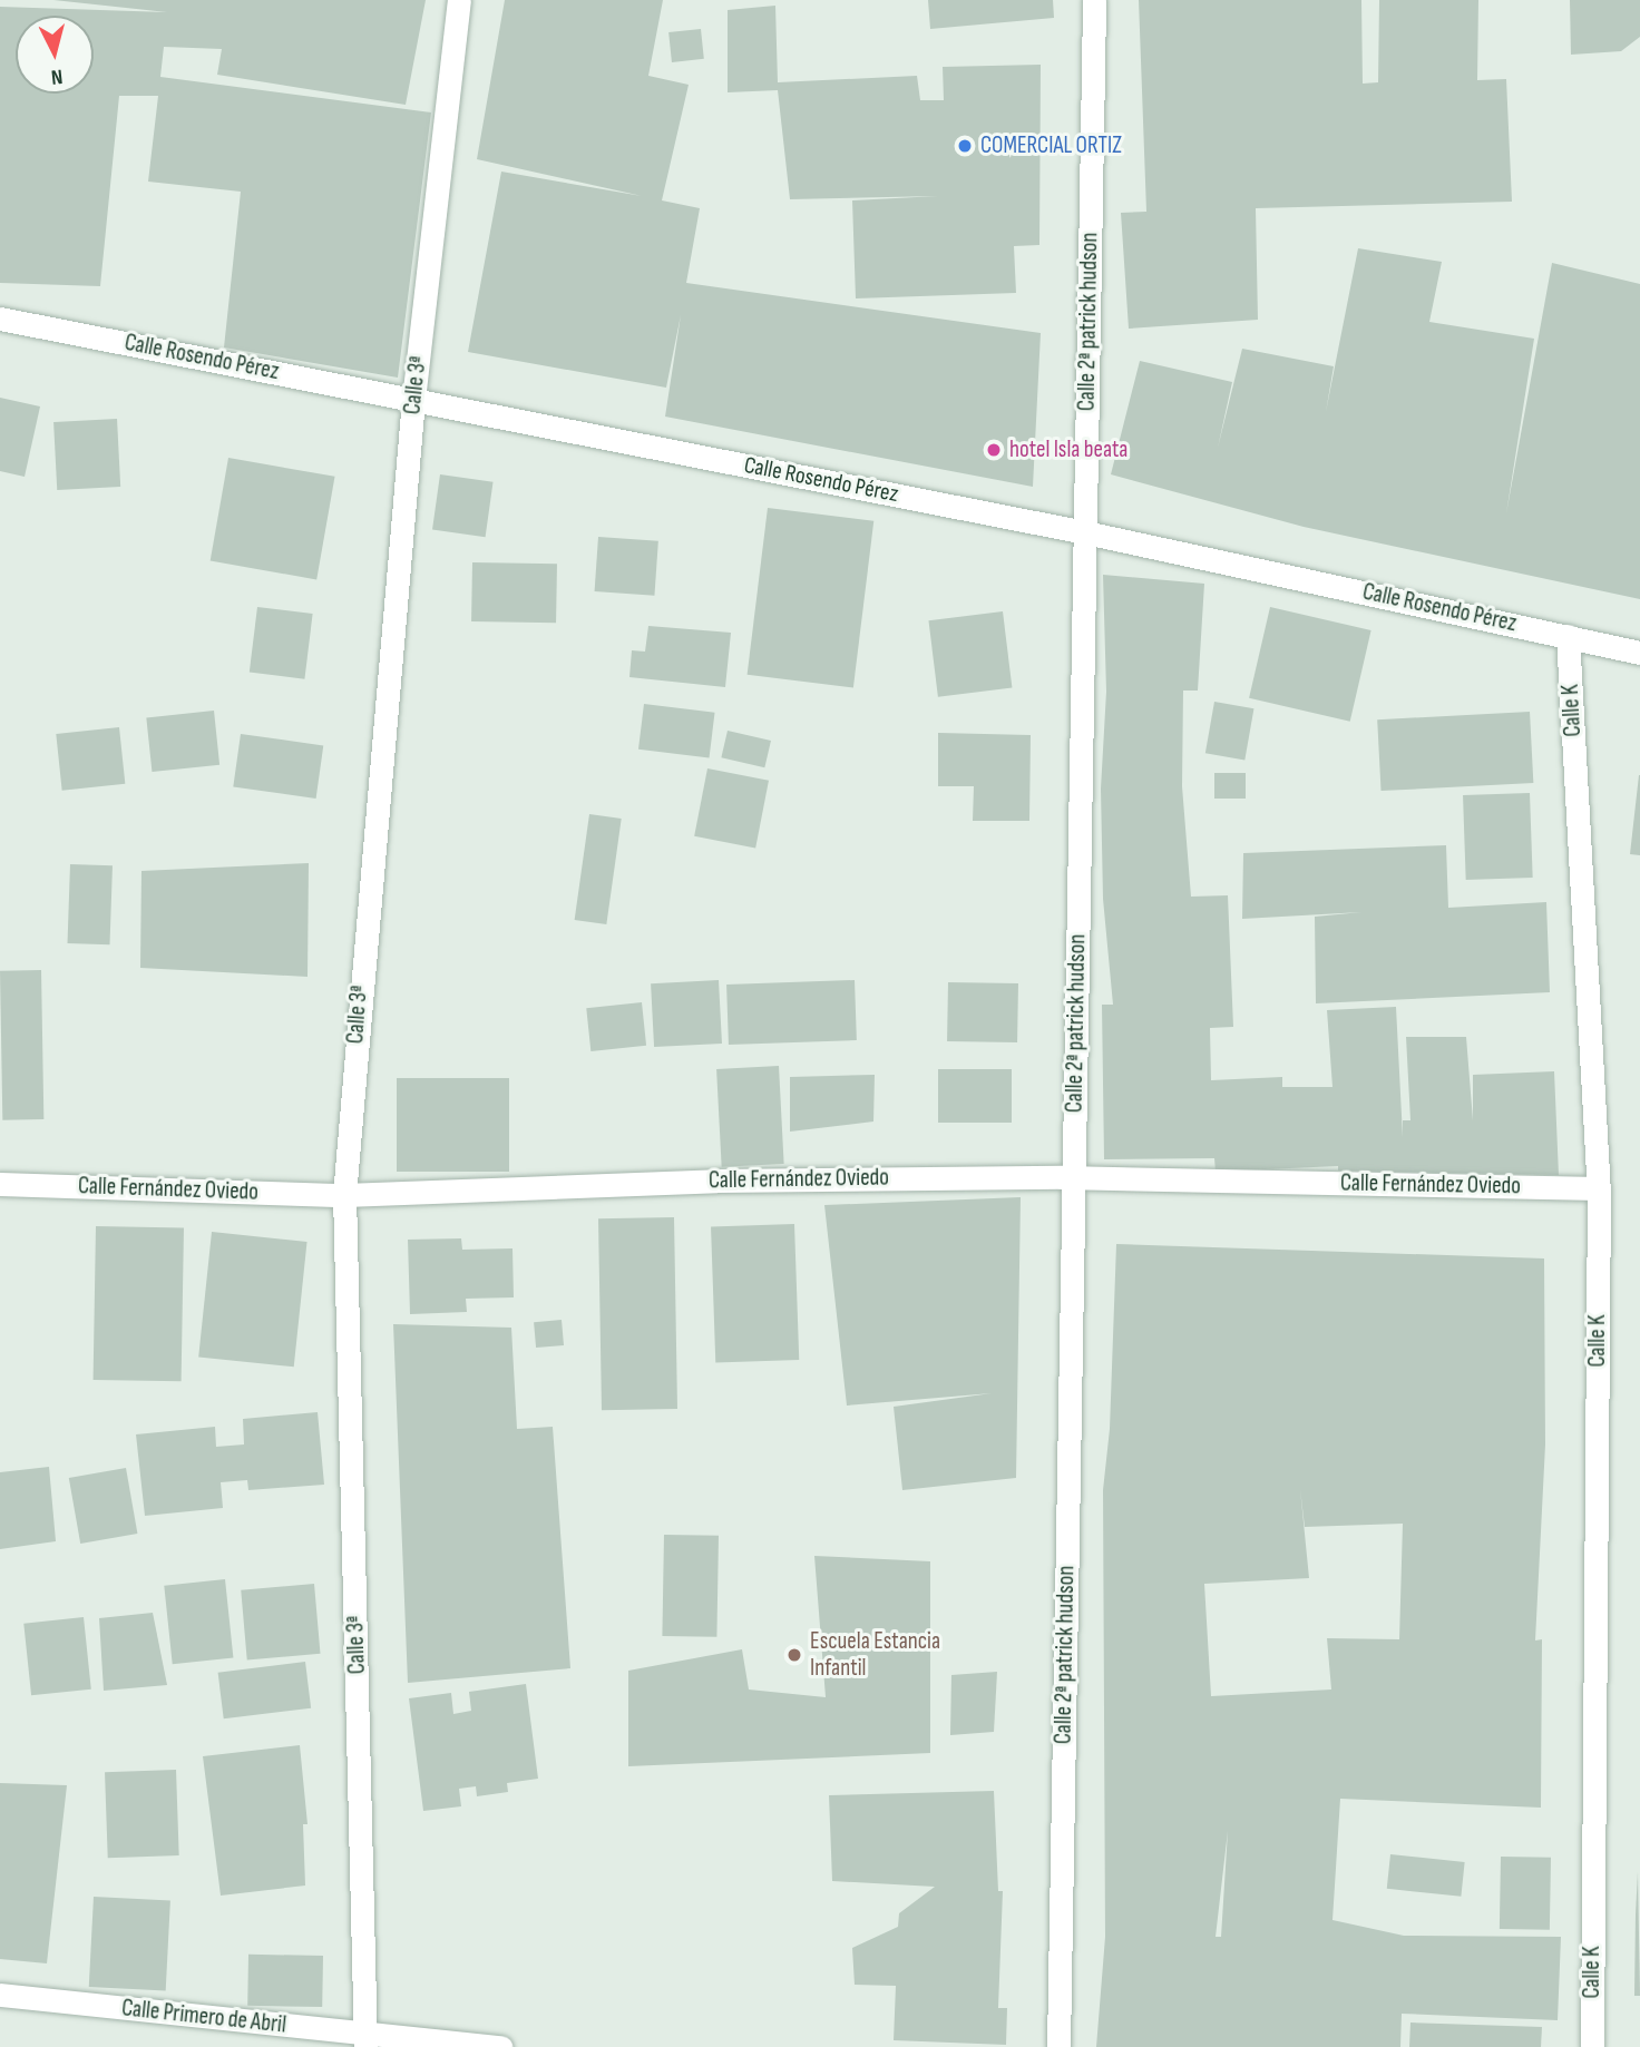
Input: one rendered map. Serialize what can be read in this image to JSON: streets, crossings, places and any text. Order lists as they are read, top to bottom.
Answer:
{
  "streets": {
    "street": [
      "Calle 2ª patrick hudson",
      "Calle Rosendo Pérez",
      "Calle 3ª",
      "Calle K",
      "Calle Fernández Oviedo",
      "Calle Primero de Abril"
    ]
  },
  "crossings": [
    ["Calle 2ª patrick hudson", "Calle Rosendo Pérez"],
    ["Calle 2ª patrick hudson", "Calle Fernández Oviedo"],
    ["Calle Rosendo Pérez", "Calle 3ª"],
    ["Calle Rosendo Pérez", "Calle K"],
    ["Calle 3ª", "Calle Fernández Oviedo"],
    ["Calle 3ª", "Calle Primero de Abril"],
    ["Calle K", "Calle Fernández Oviedo"]
  ],
  "places": ["COMERCIAL ORTIZ", "hotel Isla beata", "Escuela Estancia Infantil"],
  "north": "bottom"
}
